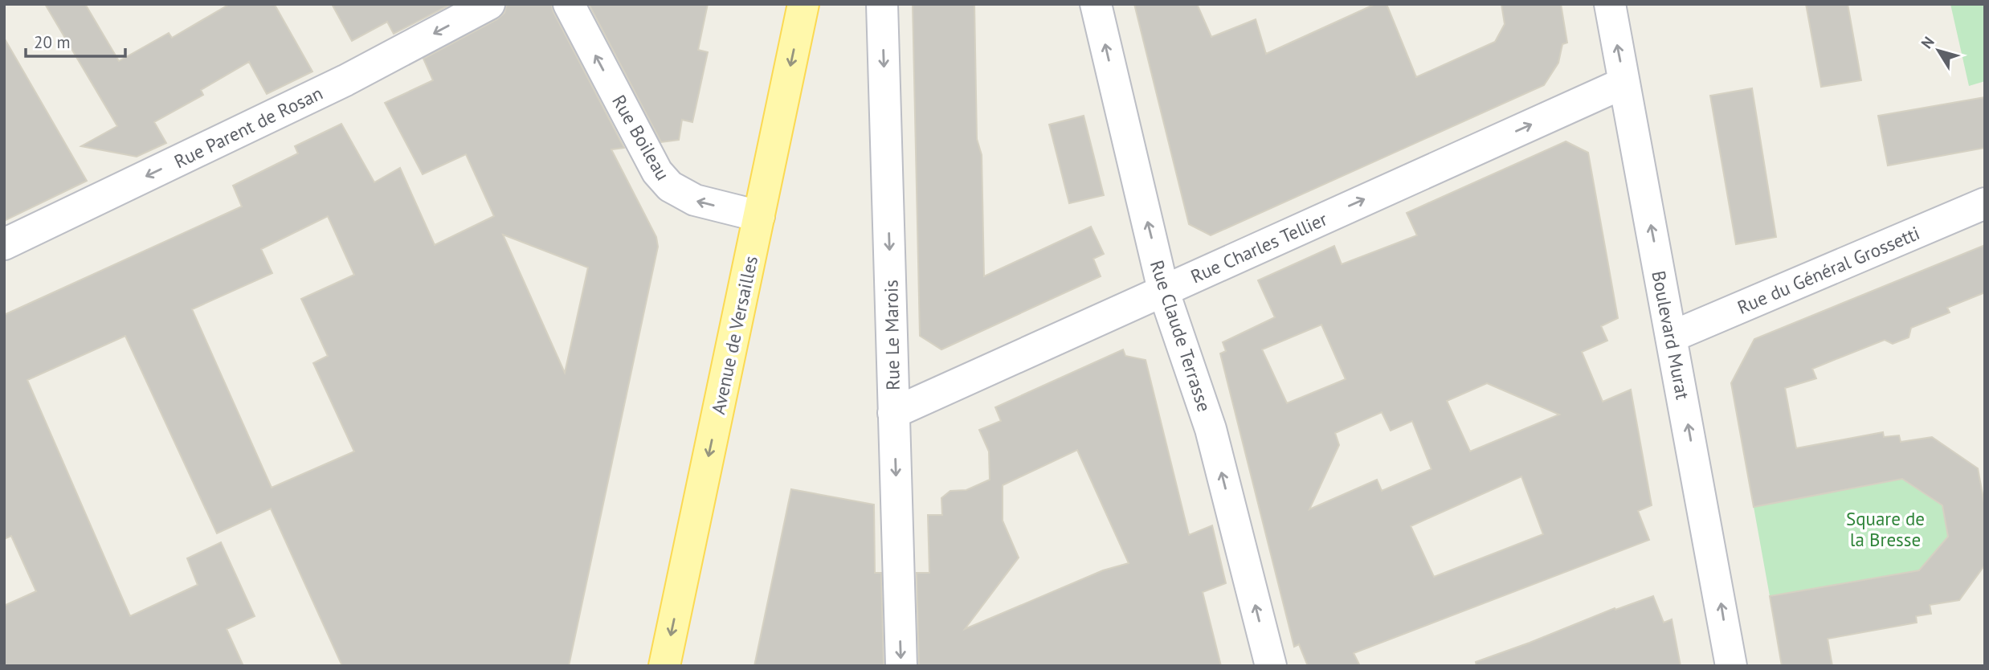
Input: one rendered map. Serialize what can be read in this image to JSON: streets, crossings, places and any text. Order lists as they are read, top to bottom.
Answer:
{
  "streets": {
    "main road": ["Avenue de Versailles"],
    "street": [
      "Rue Parent de Rosan",
      "Rue Boileau",
      "Rue Charles Tellier",
      "Rue du Général Grossetti",
      "Rue Le Marois",
      "Boulevard Murat",
      "Rue Claude Terrasse"
    ]
  },
  "crossings": [
    ["Rue Boileau", "Avenue de Versailles"],
    ["Rue Charles Tellier", "Rue Le Marois"],
    ["Rue Charles Tellier", "Boulevard Murat"],
    ["Rue Charles Tellier", "Rue Claude Terrasse"],
    ["Rue du Général Grossetti", "Boulevard Murat"]
  ],
  "one_way": [
    "Rue Parent de Rosan",
    "Rue Boileau",
    "Rue Charles Tellier",
    "Avenue de Versailles",
    "Rue Le Marois",
    "Boulevard Murat",
    "Rue Claude Terrasse"
  ],
  "parks": ["Square de la Bresse"],
  "scale_bar": "20 m",
  "north": "top left"
}
